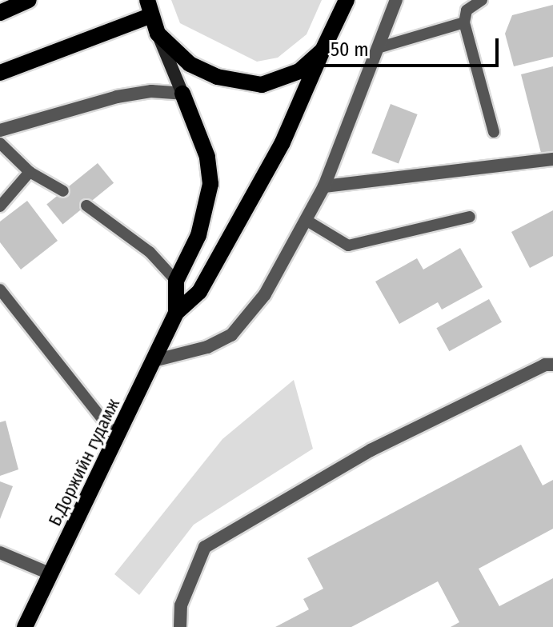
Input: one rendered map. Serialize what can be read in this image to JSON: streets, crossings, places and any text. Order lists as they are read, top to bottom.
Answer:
{
  "streets": {
    "main road": ["Б.Доржийн гудамж"]
  },
  "scale_bar": "50 m"
}
